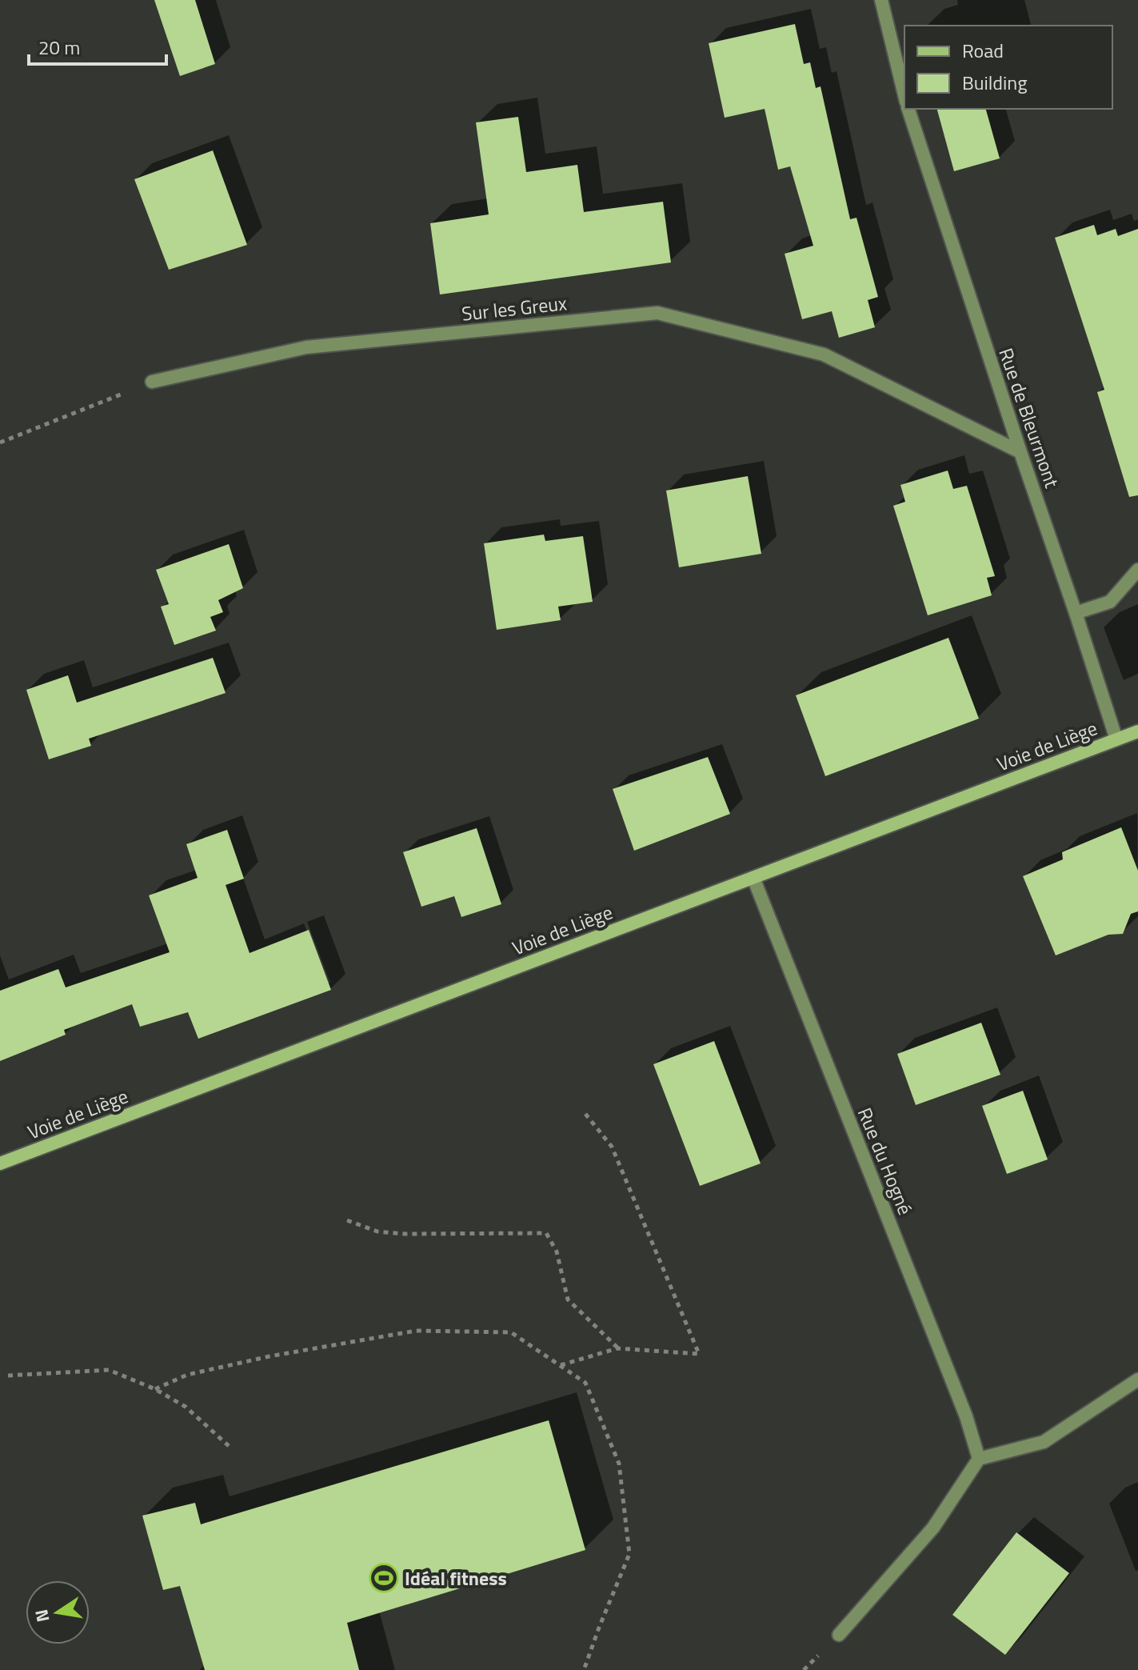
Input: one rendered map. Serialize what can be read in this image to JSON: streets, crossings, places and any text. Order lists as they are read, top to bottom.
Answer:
{
  "streets": {
    "street": [
      "Sur les Greux",
      "Rue de Bleurmont",
      "Voie de Liège",
      "Rue du Hogné"
    ]
  },
  "crossings": [
    ["Sur les Greux", "Rue de Bleurmont"],
    ["Rue de Bleurmont", "Voie de Liège"],
    ["Voie de Liège", "Rue du Hogné"]
  ],
  "places": {
    "sports": ["Idéal fitness"]
  },
  "legend": ["Road", "Building"],
  "scale_bar": "20 m",
  "north": "left"
}
